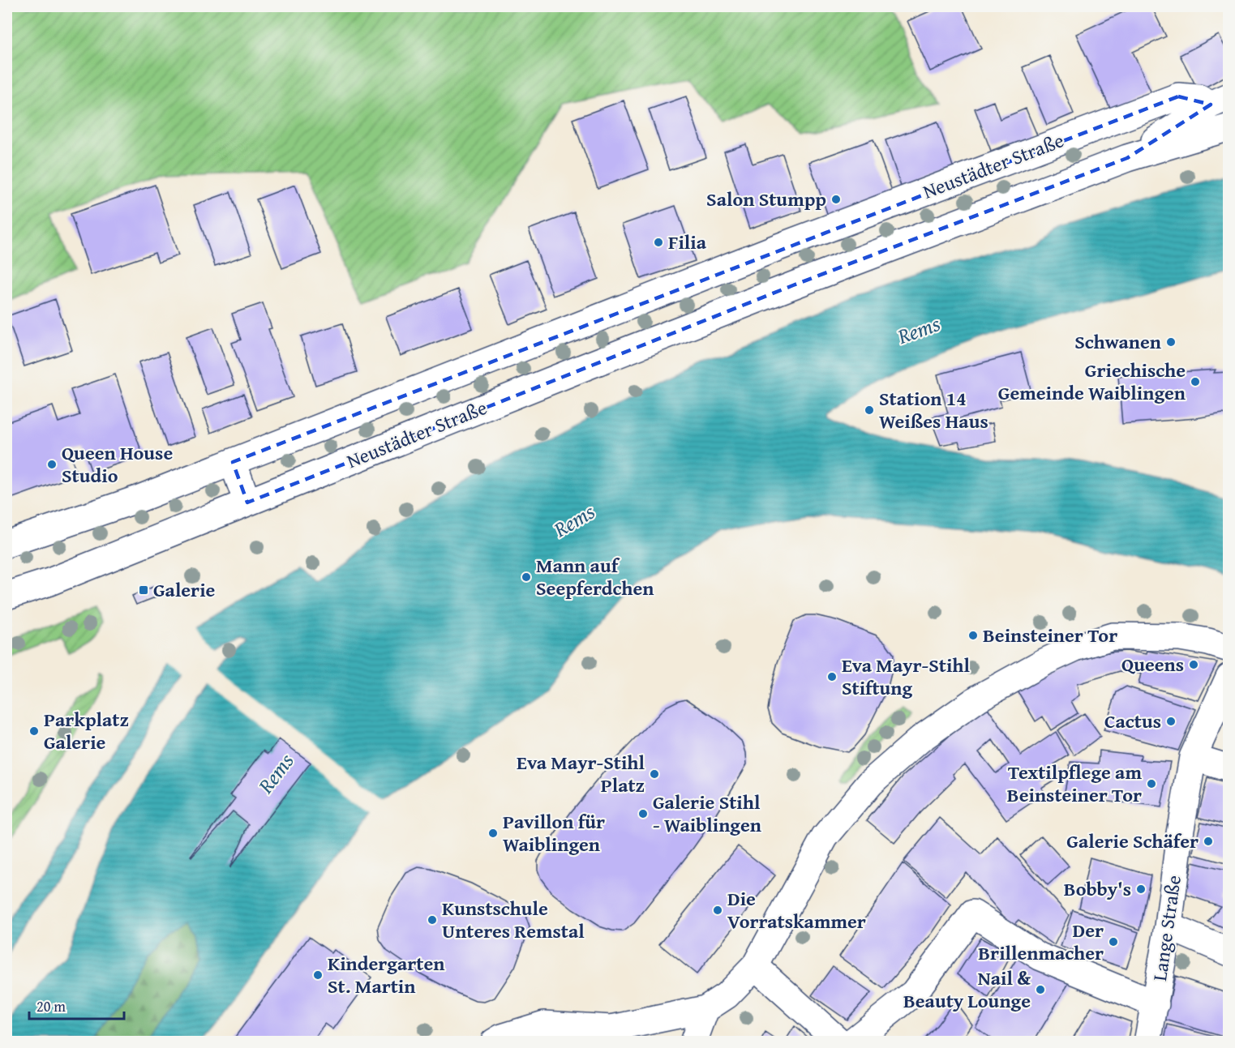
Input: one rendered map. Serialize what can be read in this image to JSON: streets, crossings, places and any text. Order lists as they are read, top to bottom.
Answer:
{
  "streets": {
    "street": ["Neustädter Straße", "Lange Straße"]
  },
  "water": ["Rems"],
  "places": {
    "other": [
      "Salon Stumpp",
      "Filia",
      "Schwanen",
      "Griechische Gemeinde Waiblingen",
      "Station 14 Weißes Haus",
      "Queen House Studio",
      "Mann auf Seepferdchen",
      "Beinsteiner Tor",
      "Queens",
      "Eva Mayr-Stihl Stiftung",
      "Cactus",
      "Parkplatz Galerie",
      "Eva Mayr-Stihl Platz",
      "Textilpflege am Beinsteiner Tor",
      "Galerie Stihl - Waiblingen",
      "Pavillon für Waiblingen",
      "Galerie Schäfer",
      "Bobby's",
      "Die Vorratskammer",
      "Kunstschule Unteres Remstal",
      "Der Brillenmacher",
      "Kindergarten St. Martin",
      "Nail & Beauty Lounge"
    ],
    "transit": ["Galerie"]
  },
  "scale_bar": "20 m"
}
